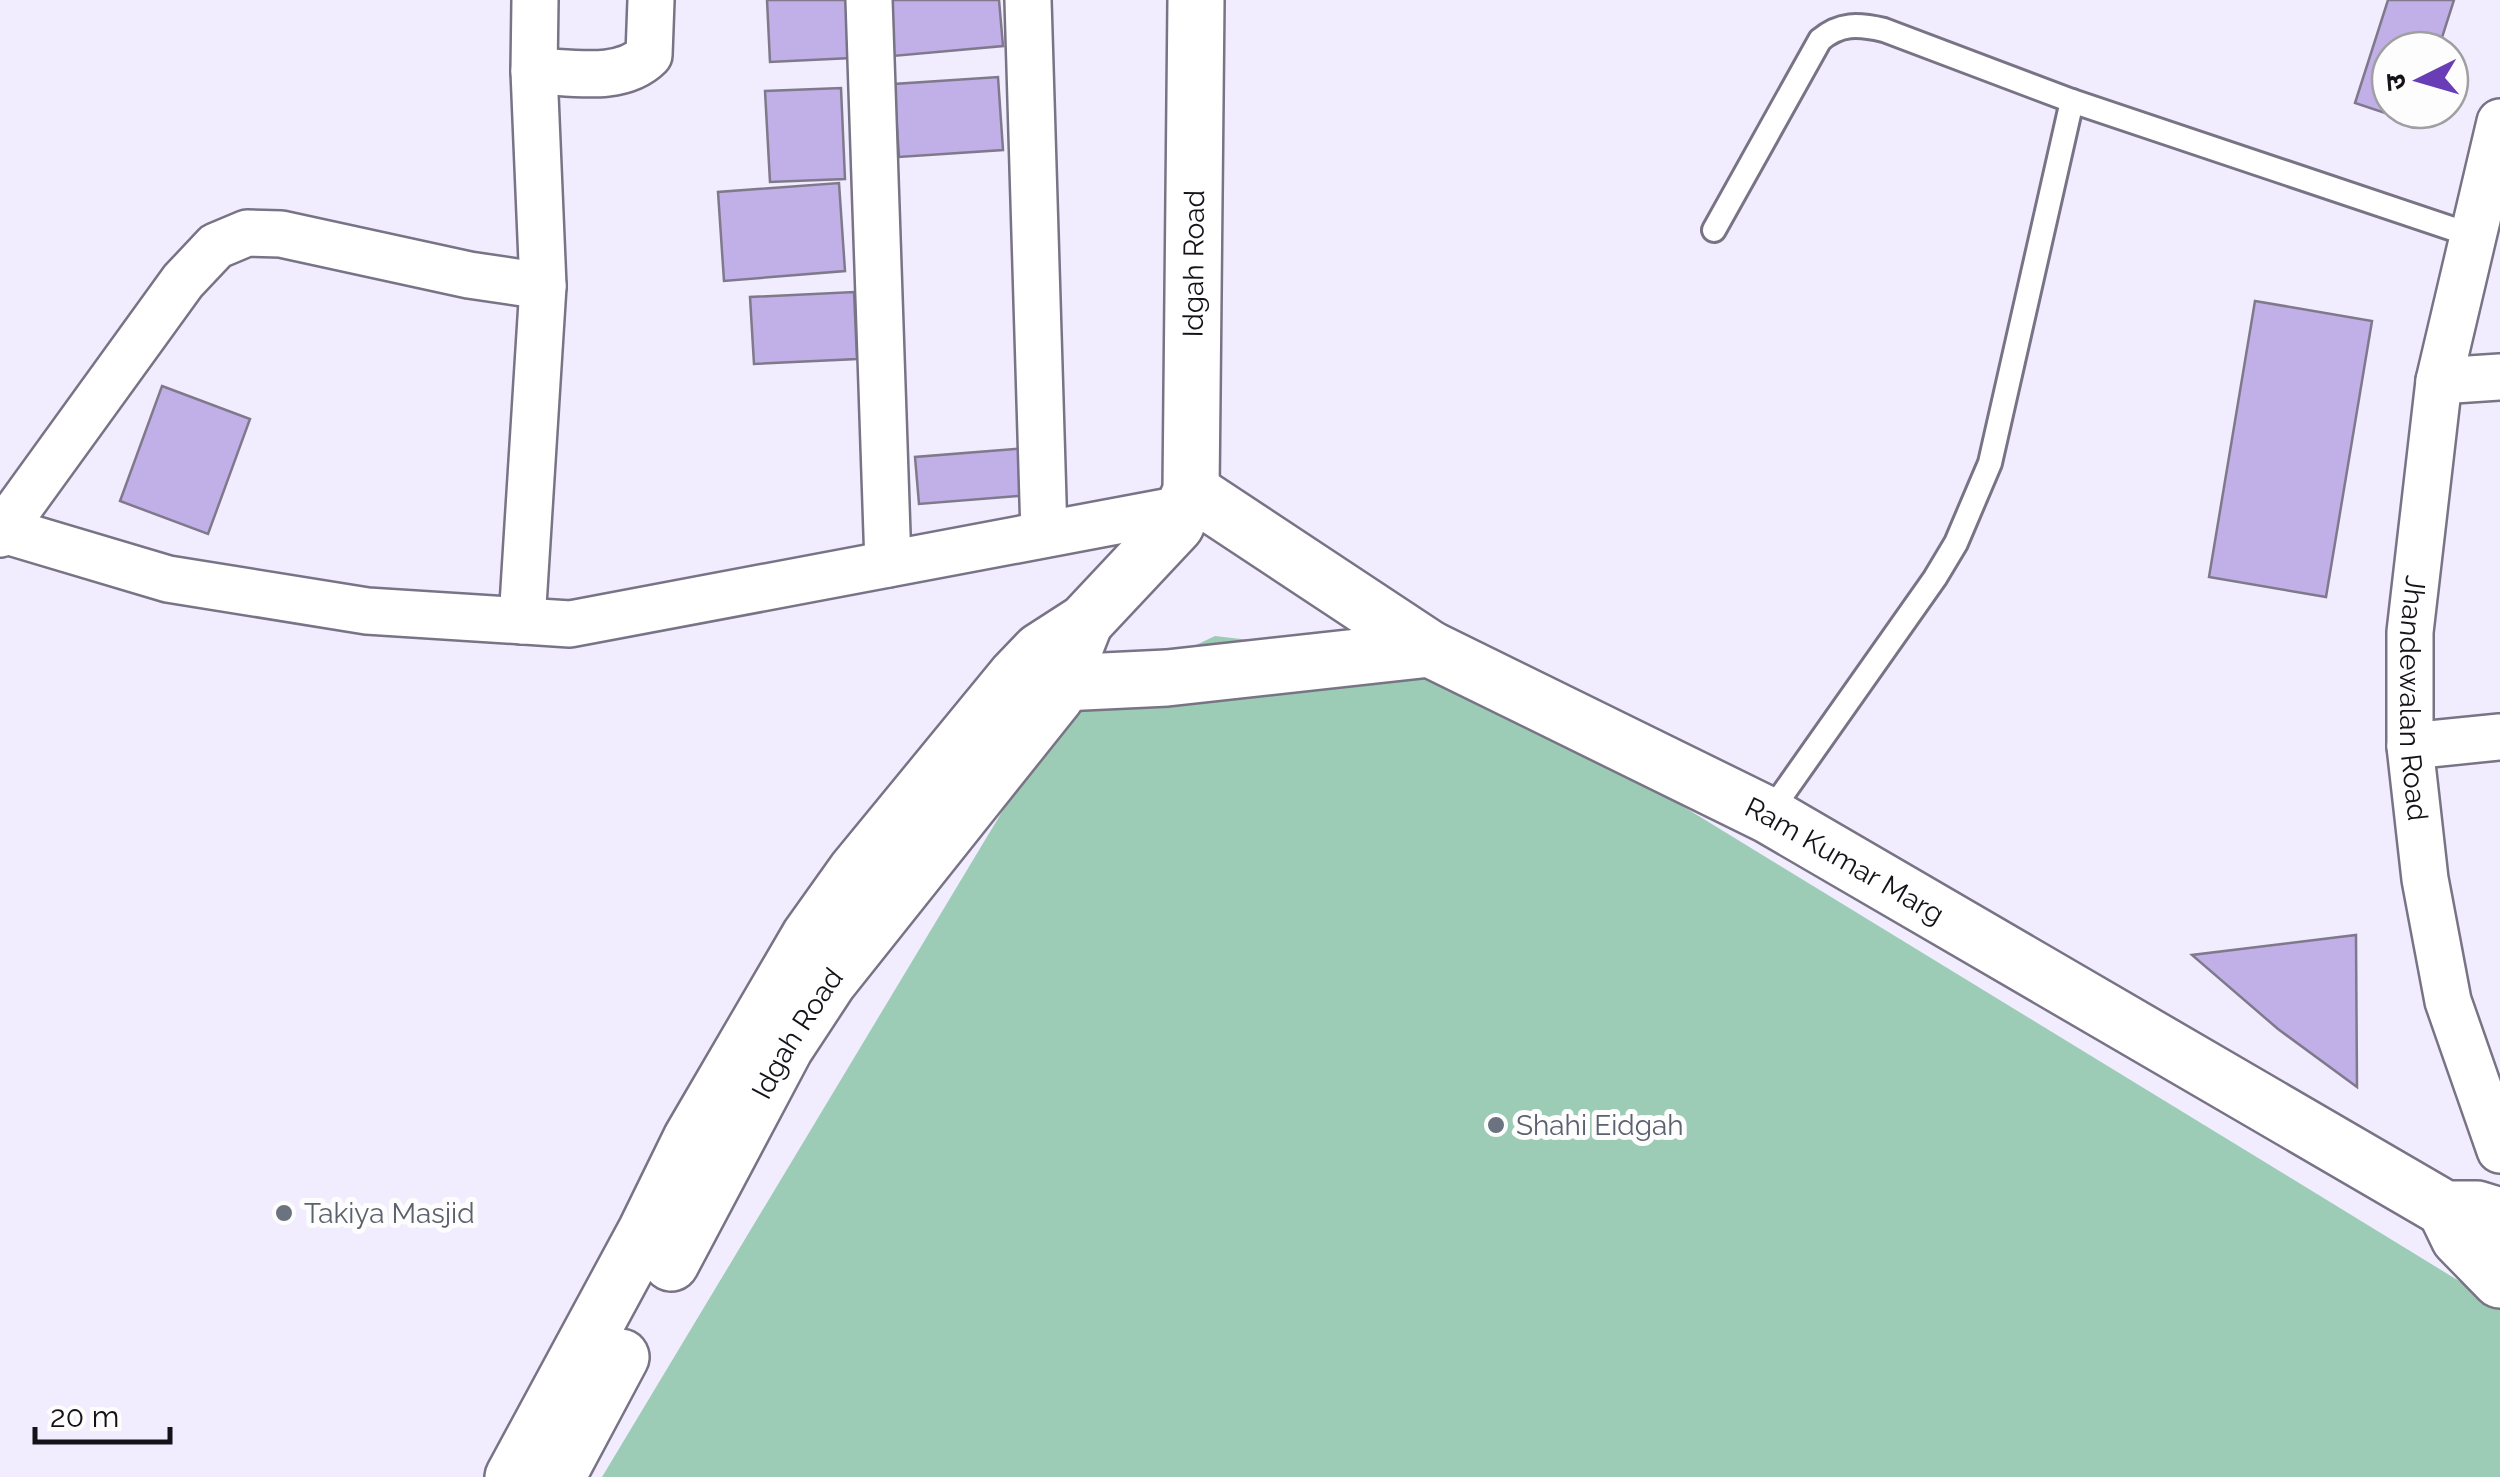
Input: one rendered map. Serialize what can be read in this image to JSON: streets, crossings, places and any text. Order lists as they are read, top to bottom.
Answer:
{
  "streets": {
    "street": ["Idgah Road", "Jhandewalan Road", "Ram Kumar Marg"]
  },
  "crossings": [
    ["Idgah Road", "Ram Kumar Marg"]
  ],
  "places": ["Shahi Eidgah", "Takiya Masjid"],
  "scale_bar": "20 m",
  "north": "left"
}
